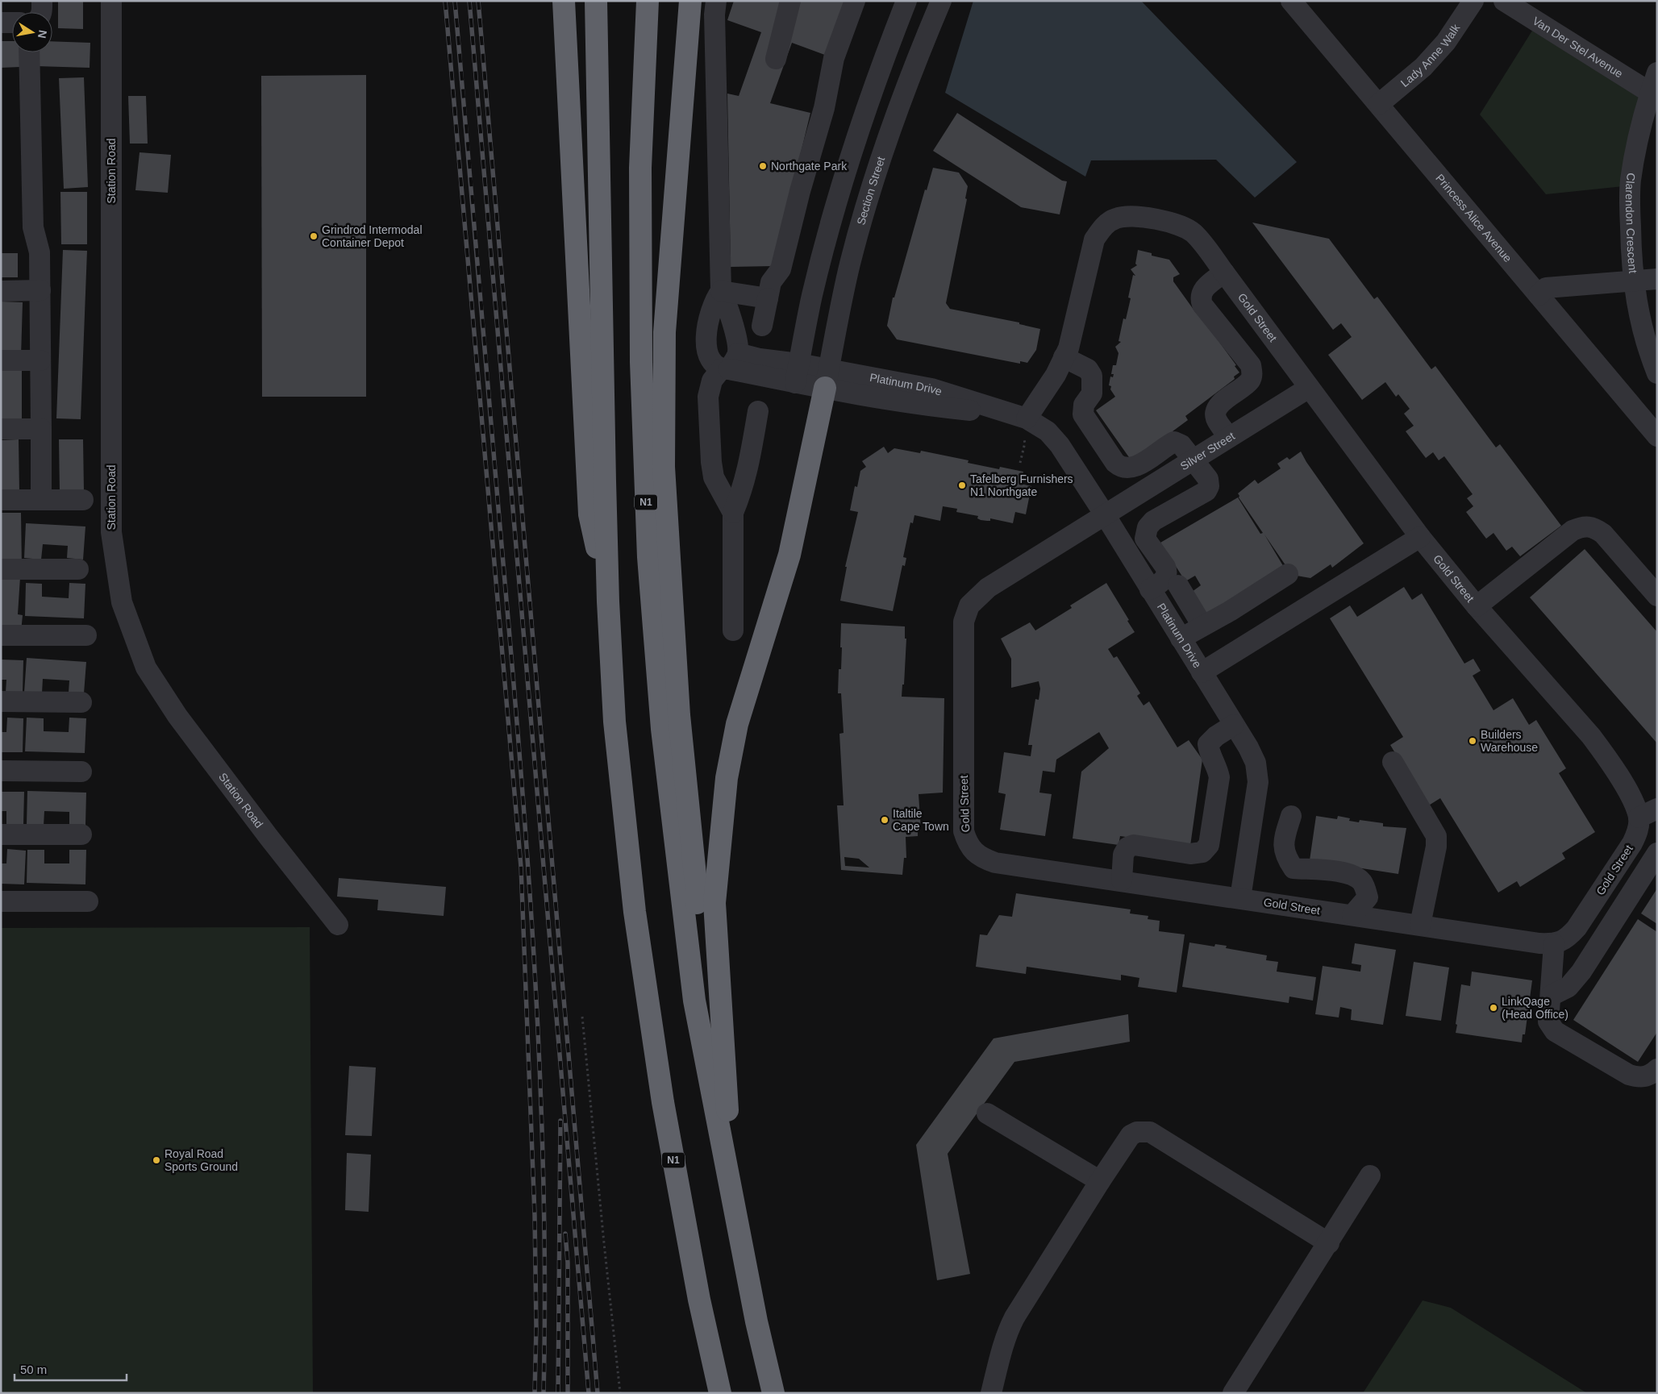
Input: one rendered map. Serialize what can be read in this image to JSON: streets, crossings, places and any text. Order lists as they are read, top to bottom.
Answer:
{
  "streets": {
    "highway": ["N1"],
    "street": [
      "Van Der Stel Avenue",
      "Lady Anne Walk",
      "Station Road",
      "Section Street",
      "Princess Alice Avenue",
      "Clarendon Crescent",
      "Gold Street",
      "Platinum Drive",
      "Silver Street"
    ]
  },
  "crossings": [
    ["Van Der Stel Avenue", "Clarendon Crescent"],
    ["Lady Anne Walk", "Princess Alice Avenue"],
    ["Section Street", "Platinum Drive"],
    ["Gold Street", "Platinum Drive"],
    ["Gold Street", "Silver Street"],
    ["Platinum Drive", "Silver Street"]
  ],
  "places": [
    "Northgate Park",
    "Grindrod Intermodal Container Depot",
    "Tafelberg Furnishers N1 Northgate",
    "Builders Warehouse",
    "Italtile Cape Town",
    "LinkQage (Head Office)",
    "Royal Road Sports Ground"
  ],
  "scale_bar": "50 m",
  "north": "right"
}
